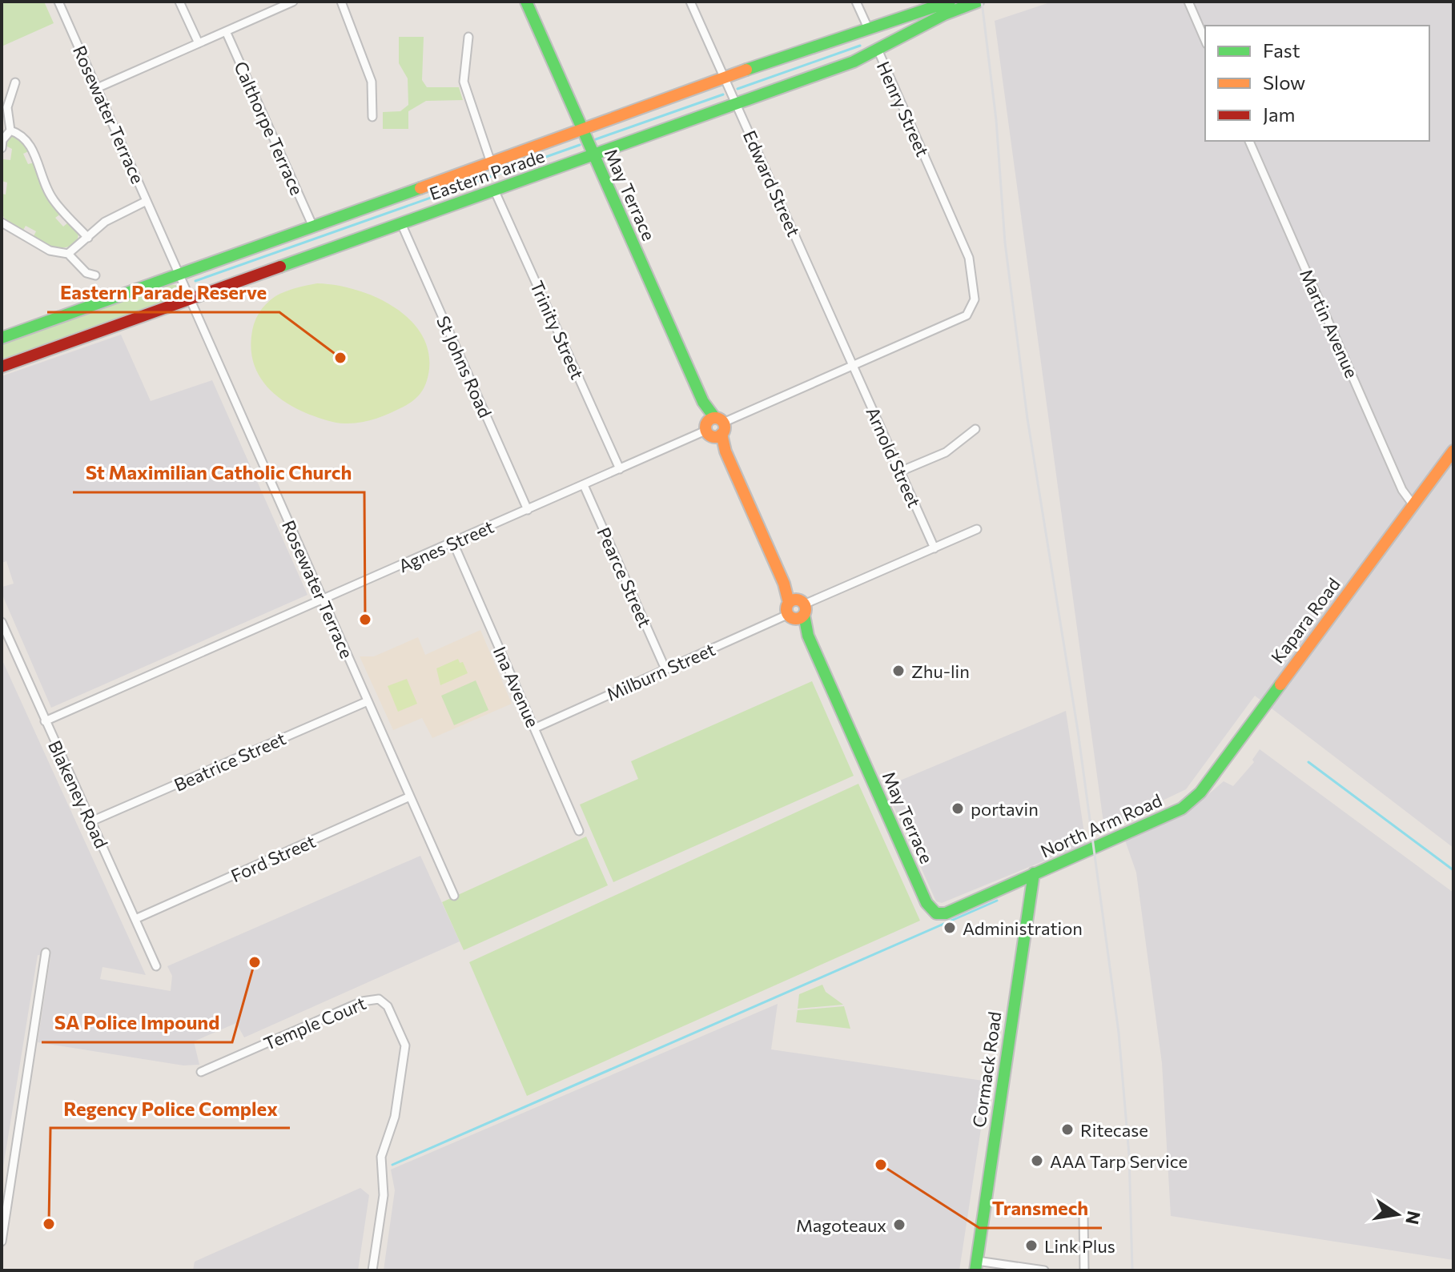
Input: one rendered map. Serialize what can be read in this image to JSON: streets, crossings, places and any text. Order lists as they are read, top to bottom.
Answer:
{
  "streets": {
    "main road": [
      "Eastern Parade",
      "May Terrace",
      "Kapara Road",
      "North Arm Road",
      "Cormack Road"
    ],
    "street": [
      "Henry Street",
      "Rosewater Terrace",
      "Calthorpe Terrace",
      "Edward Street",
      "Martin Avenue",
      "Trinity Street",
      "St Johns Road",
      "Arnold Street",
      "Agnes Street",
      "Pearce Street",
      "Milburn Street",
      "Ina Avenue",
      "Beatrice Street",
      "Blakeney Road",
      "Ford Street",
      "Temple Court"
    ]
  },
  "crossings": [
    ["Henry Street", "Eastern Parade"],
    ["Henry Street", "Edward Street"],
    ["Henry Street", "Arnold Street"],
    ["Henry Street", "Agnes Street"],
    ["Rosewater Terrace", "Eastern Parade"],
    ["Rosewater Terrace", "Agnes Street"],
    ["Rosewater Terrace", "Beatrice Street"],
    ["Rosewater Terrace", "Ford Street"],
    ["Calthorpe Terrace", "Eastern Parade"],
    ["Eastern Parade", "Edward Street"],
    ["Eastern Parade", "May Terrace"],
    ["Eastern Parade", "Trinity Street"],
    ["Eastern Parade", "St Johns Road"],
    ["Edward Street", "Arnold Street"],
    ["Edward Street", "Agnes Street"],
    ["May Terrace", "Agnes Street"],
    ["May Terrace", "Milburn Street"],
    ["May Terrace", "North Arm Road"],
    ["May Terrace", "Cormack Road"],
    ["Martin Avenue", "Kapara Road"],
    ["Trinity Street", "Agnes Street"],
    ["St Johns Road", "Agnes Street"],
    ["Arnold Street", "Agnes Street"],
    ["Arnold Street", "Milburn Street"],
    ["Agnes Street", "Pearce Street"],
    ["Agnes Street", "Ina Avenue"],
    ["Agnes Street", "Blakeney Road"],
    ["Pearce Street", "Milburn Street"],
    ["Kapara Road", "North Arm Road"],
    ["Milburn Street", "Ina Avenue"],
    ["Beatrice Street", "Blakeney Road"],
    ["Blakeney Road", "Ford Street"],
    ["North Arm Road", "Cormack Road"]
  ],
  "places": [
    "Eastern Parade Reserve",
    "St Maximilian Catholic Church",
    "Zhu-lin",
    "portavin",
    "Administration",
    "SA Police Impound",
    "Ritecase",
    "AAA Tarp Service",
    "Transmech",
    "Regency Police Complex",
    "Magoteaux",
    "Link Plus"
  ],
  "legend": ["Fast", "Slow", "Jam"],
  "north": "right"
}
